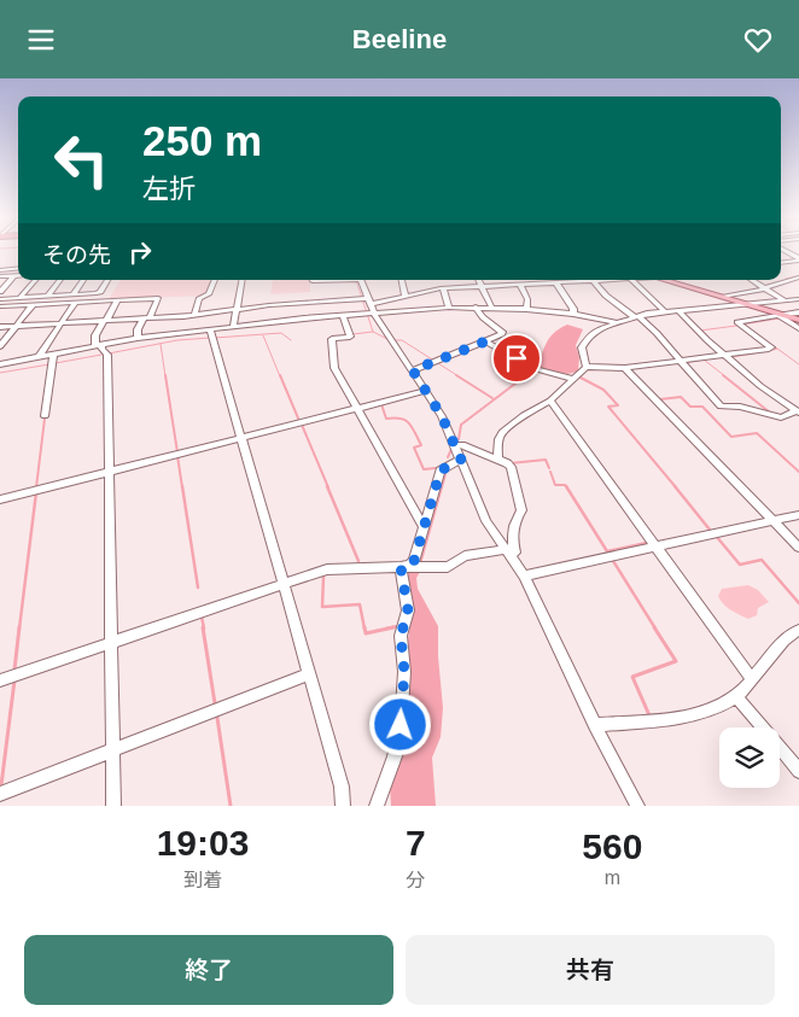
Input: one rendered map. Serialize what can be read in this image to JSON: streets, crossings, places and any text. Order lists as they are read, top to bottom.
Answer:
{
  "page": {
    "header": "Beeline",
    "turn": ["250 m", "左折"],
    "then": "その先",
    "eta": [
      "19:03",
      "到着",
      "7",
      "分",
      "560",
      "m"
    ],
    "buttons": ["終了", "共有"]
  }
}
